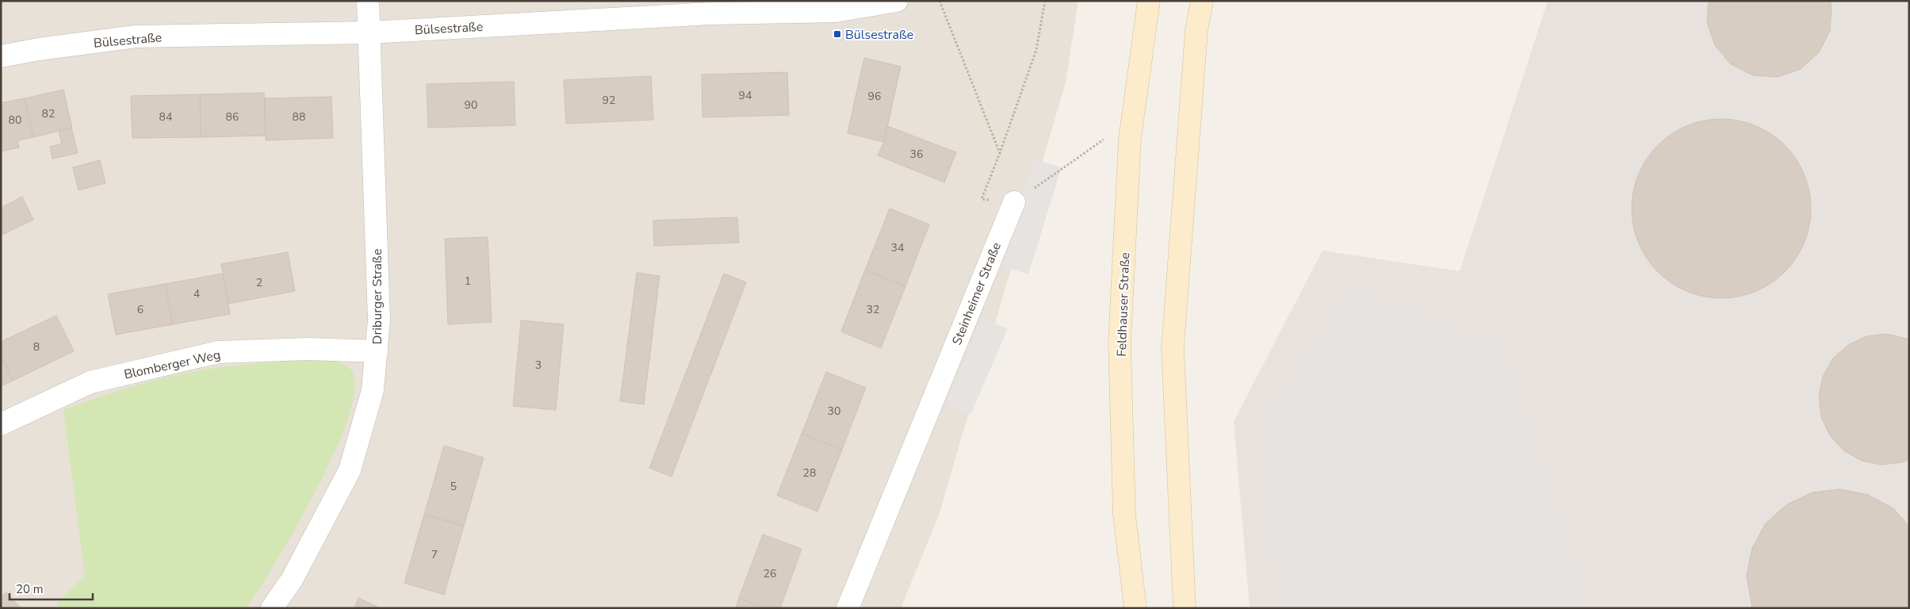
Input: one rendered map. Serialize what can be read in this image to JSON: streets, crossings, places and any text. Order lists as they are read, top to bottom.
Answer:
{
  "streets": {
    "street": [
      "Bülsestraße",
      "Steinheimer Straße",
      "Driburger Straße",
      "Feldhauser Straße",
      "Blomberger Weg"
    ]
  },
  "crossings": [
    ["Bülsestraße", "Driburger Straße"],
    ["Driburger Straße", "Blomberger Weg"]
  ],
  "places": {
    "transit": ["Bülsestraße"]
  },
  "house_numbers": [
    "94",
    "96",
    "92",
    "90",
    "82",
    "84",
    "86",
    "88",
    "80",
    "36",
    "34",
    "1",
    "2",
    "4",
    "6",
    "32",
    "8",
    "3",
    "30",
    "28",
    "5",
    "7",
    "26"
  ],
  "scale_bar": "20 m"
}
